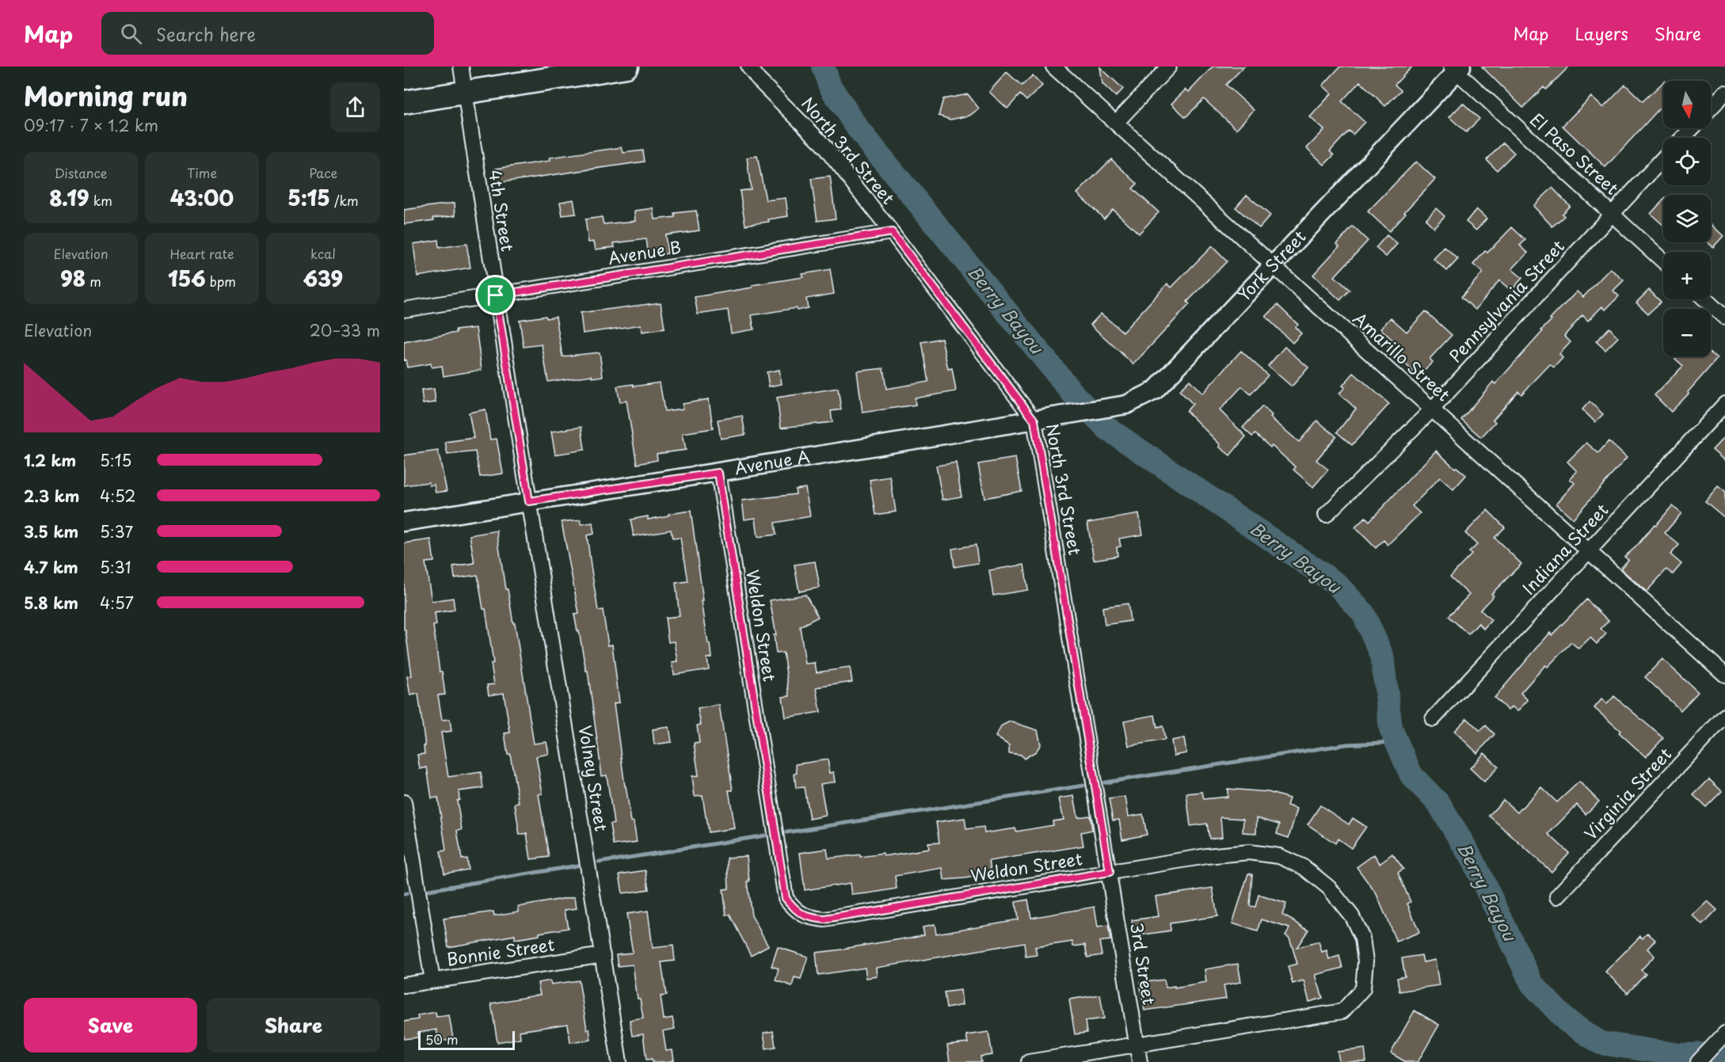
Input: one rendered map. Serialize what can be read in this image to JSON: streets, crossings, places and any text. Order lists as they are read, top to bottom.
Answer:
{
  "streets": {
    "street": [
      "North 3rd Street",
      "El Paso Street",
      "4th Street",
      "Avenue B",
      "York Street",
      "Pennsylvania Street",
      "Amarillo Street",
      "Avenue A",
      "Indiana Street",
      "Weldon Street",
      "Volney Street",
      "Virginia Street",
      "Bonnie Street",
      "3rd Street"
    ]
  },
  "crossings": [
    ["North 3rd Street", "Avenue B"],
    ["North 3rd Street", "Avenue A"],
    ["North 3rd Street", "Weldon Street"],
    ["North 3rd Street", "3rd Street"],
    ["El Paso Street", "York Street"],
    ["El Paso Street", "Pennsylvania Street"],
    ["4th Street", "Avenue B"],
    ["4th Street", "Avenue A"],
    ["4th Street", "Volney Street"],
    ["York Street", "Amarillo Street"],
    ["York Street", "Avenue A"],
    ["Pennsylvania Street", "Amarillo Street"],
    ["Amarillo Street", "Indiana Street"],
    ["Avenue A", "Weldon Street"],
    ["Avenue A", "Volney Street"],
    ["Weldon Street", "3rd Street"],
    ["Volney Street", "Bonnie Street"]
  ],
  "water": ["Berry Bayou"],
  "scale_bar": "50 m",
  "north": "bottom",
  "page": {
    "header": "Map",
    "search": "Search here",
    "nav": ["Map", "Layers", "Share"],
    "heading": ["Morning run", "09:17 · 7 × 1.2 km"],
    "map_buttons": ["+", "−"],
    "stats": [
      ["Distance", "8.19 km"],
      ["Time", "43:00"],
      ["Pace", "5:15 /km"],
      ["Elevation", "98 m"],
      ["Heart rate", "156 bpm"],
      ["kcal", "639"]
    ],
    "chart": ["Elevation", "20–33 m"],
    "list": [
      {
        "name": "1.2 km",
        "note": "5:15"
      },
      {
        "name": "2.3 km",
        "note": "4:52"
      },
      {
        "name": "3.5 km",
        "note": "5:37"
      },
      {
        "name": "4.7 km",
        "note": "5:31"
      },
      {
        "name": "5.8 km",
        "note": "4:57"
      }
    ],
    "buttons": ["Save", "Share"],
    "scale": "50 m"
  }
}
